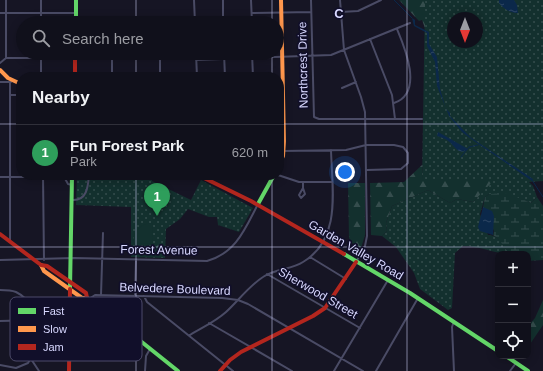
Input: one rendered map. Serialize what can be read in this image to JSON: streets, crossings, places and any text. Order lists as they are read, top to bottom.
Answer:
{
  "streets": {
    "street": [
      "Northcrest Drive",
      "Forest Avenue",
      "Garden Valley Road",
      "Belvedere Boulevard",
      "Sherwood Street"
    ]
  },
  "crossings": [
    ["Forest Avenue", "Garden Valley Road"]
  ],
  "legend": ["Fast", "Slow", "Jam"],
  "north": "bottom",
  "page": {
    "search": "Search here",
    "heading": "Nearby",
    "list": [
      {
        "mark": "1",
        "name": "Fun Forest Park",
        "note": "Park",
        "value": "620 m"
      }
    ],
    "pins": "1",
    "map_buttons": ["+", "−"]
  },
  "grid": {
    "columns": ["C"]
  }
}
